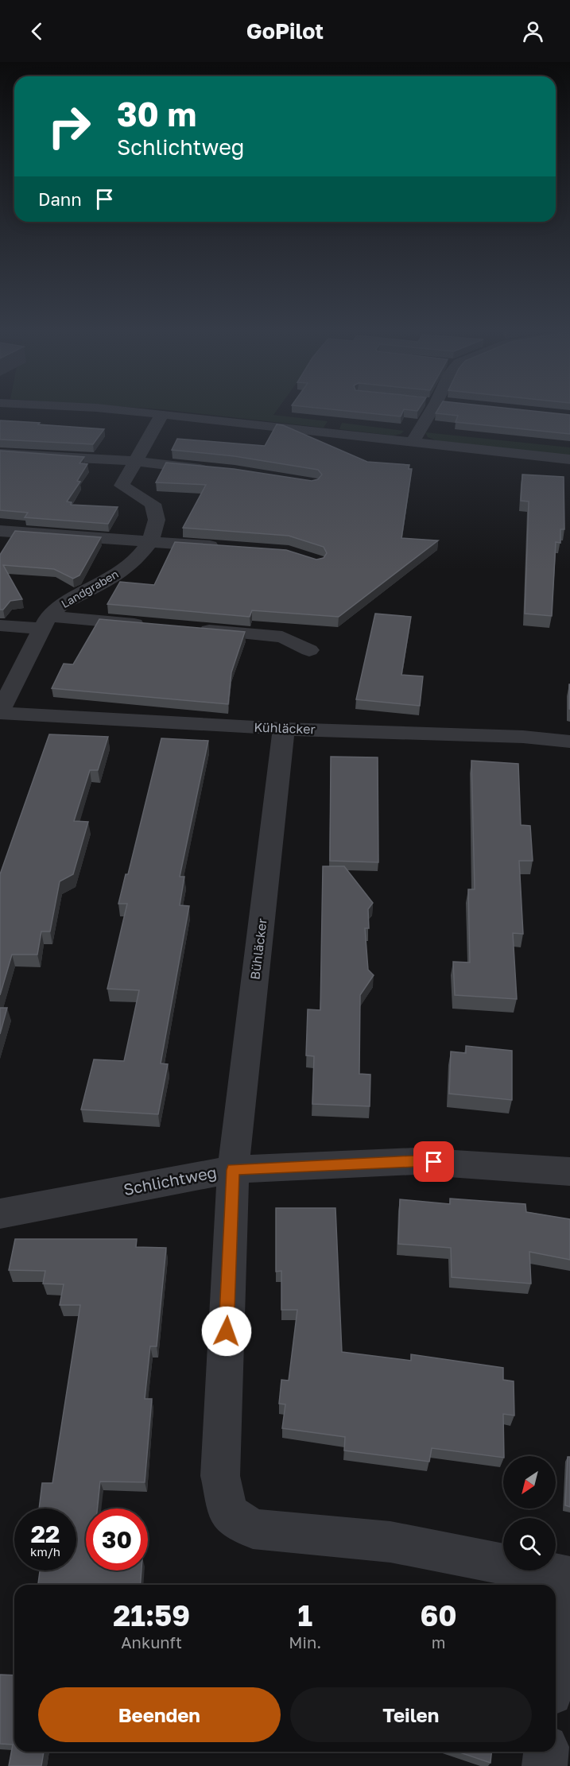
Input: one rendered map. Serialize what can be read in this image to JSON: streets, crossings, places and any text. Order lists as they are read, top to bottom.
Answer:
{
  "streets": {
    "street": [
      "Landgraben",
      "Kühläcker",
      "Bühläcker",
      "Schlichtweg"
    ]
  },
  "crossings": [
    ["Landgraben", "Kühläcker"],
    ["Kühläcker", "Bühläcker"],
    ["Bühläcker", "Schlichtweg"]
  ],
  "north": "bottom left",
  "page": {
    "header": "GoPilot",
    "turn": ["30 m", "Schlichtweg"],
    "then": "Dann",
    "speed": "22 km/h",
    "limit": "30",
    "eta": [
      "21:59",
      "Ankunft",
      "1",
      "Min.",
      "60",
      "m"
    ],
    "buttons": ["Beenden", "Teilen"]
  }
}
